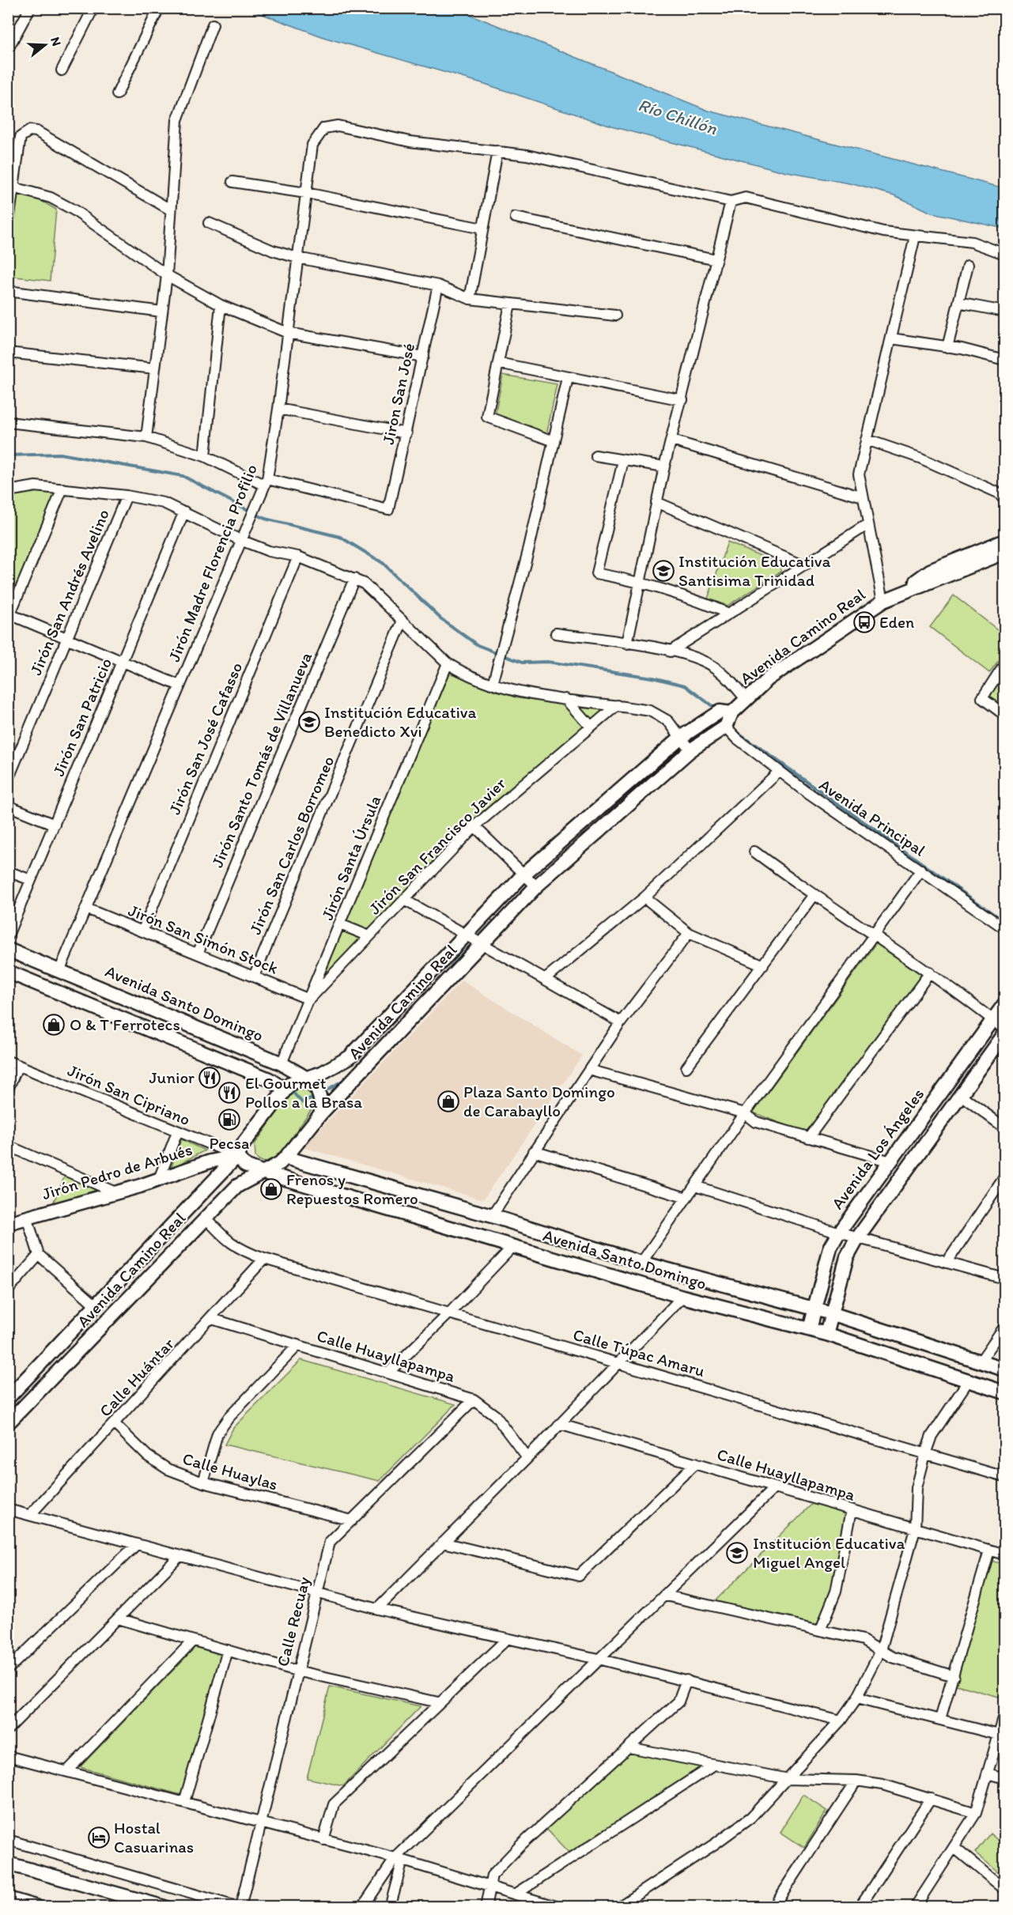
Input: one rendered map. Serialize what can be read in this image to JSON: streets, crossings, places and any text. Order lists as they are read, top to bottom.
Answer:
{
  "streets": {
    "main road": [
      "Avenida Camino Real",
      "Avenida Santo Domingo",
      "Avenida Los Ángeles",
      "Jirón Pedro de Arbués"
    ],
    "street": [
      "Jiron San José",
      "Jirón Madre Florencia Profilio",
      "Jirón San Andrés Avelino",
      "Jirón San Patricio",
      "Jirón San José Cafasso",
      "Jirón Santo Tomás de Villanueva",
      "Avenida Principal",
      "Jirón San Carlos Borromeo",
      "Jirón San Francisco Javier",
      "Jirón Santa Úrsula",
      "Jirón San Simón Stock",
      "Jirón San Cipriano",
      "Calle Túpac Amaru",
      "Calle Huayllapampa",
      "Calle Huántar",
      "Calle Huaylas",
      "Calle Recuay"
    ]
  },
  "crossings": [
    ["Jiron San José", "Jirón Madre Florencia Profilio"],
    ["Jirón Madre Florencia Profilio", "Jirón San Simón Stock"],
    ["Jirón Madre Florencia Profilio", "Avenida Santo Domingo"],
    ["Avenida Camino Real", "Avenida Principal"],
    ["Avenida Camino Real", "Avenida Santo Domingo"],
    ["Avenida Camino Real", "Jirón San Cipriano"],
    ["Avenida Camino Real", "Jirón Pedro de Arbués"],
    ["Avenida Camino Real", "Calle Túpac Amaru"],
    ["Jirón San José Cafasso", "Jirón San Simón Stock"],
    ["Jirón Santo Tomás de Villanueva", "Jirón San Simón Stock"],
    ["Jirón San Carlos Borromeo", "Jirón San Simón Stock"],
    ["Jirón San Francisco Javier", "Jirón Santa Úrsula"],
    ["Jirón San Francisco Javier", "Jirón San Simón Stock"],
    ["Jirón Santa Úrsula", "Jirón San Simón Stock"],
    ["Jirón Santa Úrsula", "Avenida Santo Domingo"],
    ["Avenida Santo Domingo", "Jirón San Cipriano"],
    ["Avenida Santo Domingo", "Avenida Los Ángeles"],
    ["Avenida Santo Domingo", "Jirón Pedro de Arbués"],
    ["Jirón San Cipriano", "Jirón Pedro de Arbués"],
    ["Calle Túpac Amaru", "Calle Huántar"],
    ["Calle Huayllapampa", "Calle Huántar"],
    ["Calle Huayllapampa", "Calle Recuay"],
    ["Calle Huántar", "Calle Huaylas"],
    ["Calle Huaylas", "Calle Recuay"]
  ],
  "water": ["Río Chillón"],
  "places": {
    "school or university": ["Institución Educativa Santisima Trinidad", "Institución Educativa Benedicto Xvi", "Institución Educativa Miguel Angel"],
    "bus stop": ["Eden"],
    "shop": ["O & T Ferrotecs", "Plaza Santo Domingo de Carabayllo", "Frenos y Repuestos Romero"],
    "restaurant": ["Junior", "El Gourmet Pollos a la Brasa"],
    "fuel station": ["Pecsa"],
    "hotel": ["Hostal Casuarinas"]
  },
  "north": "right"
}
